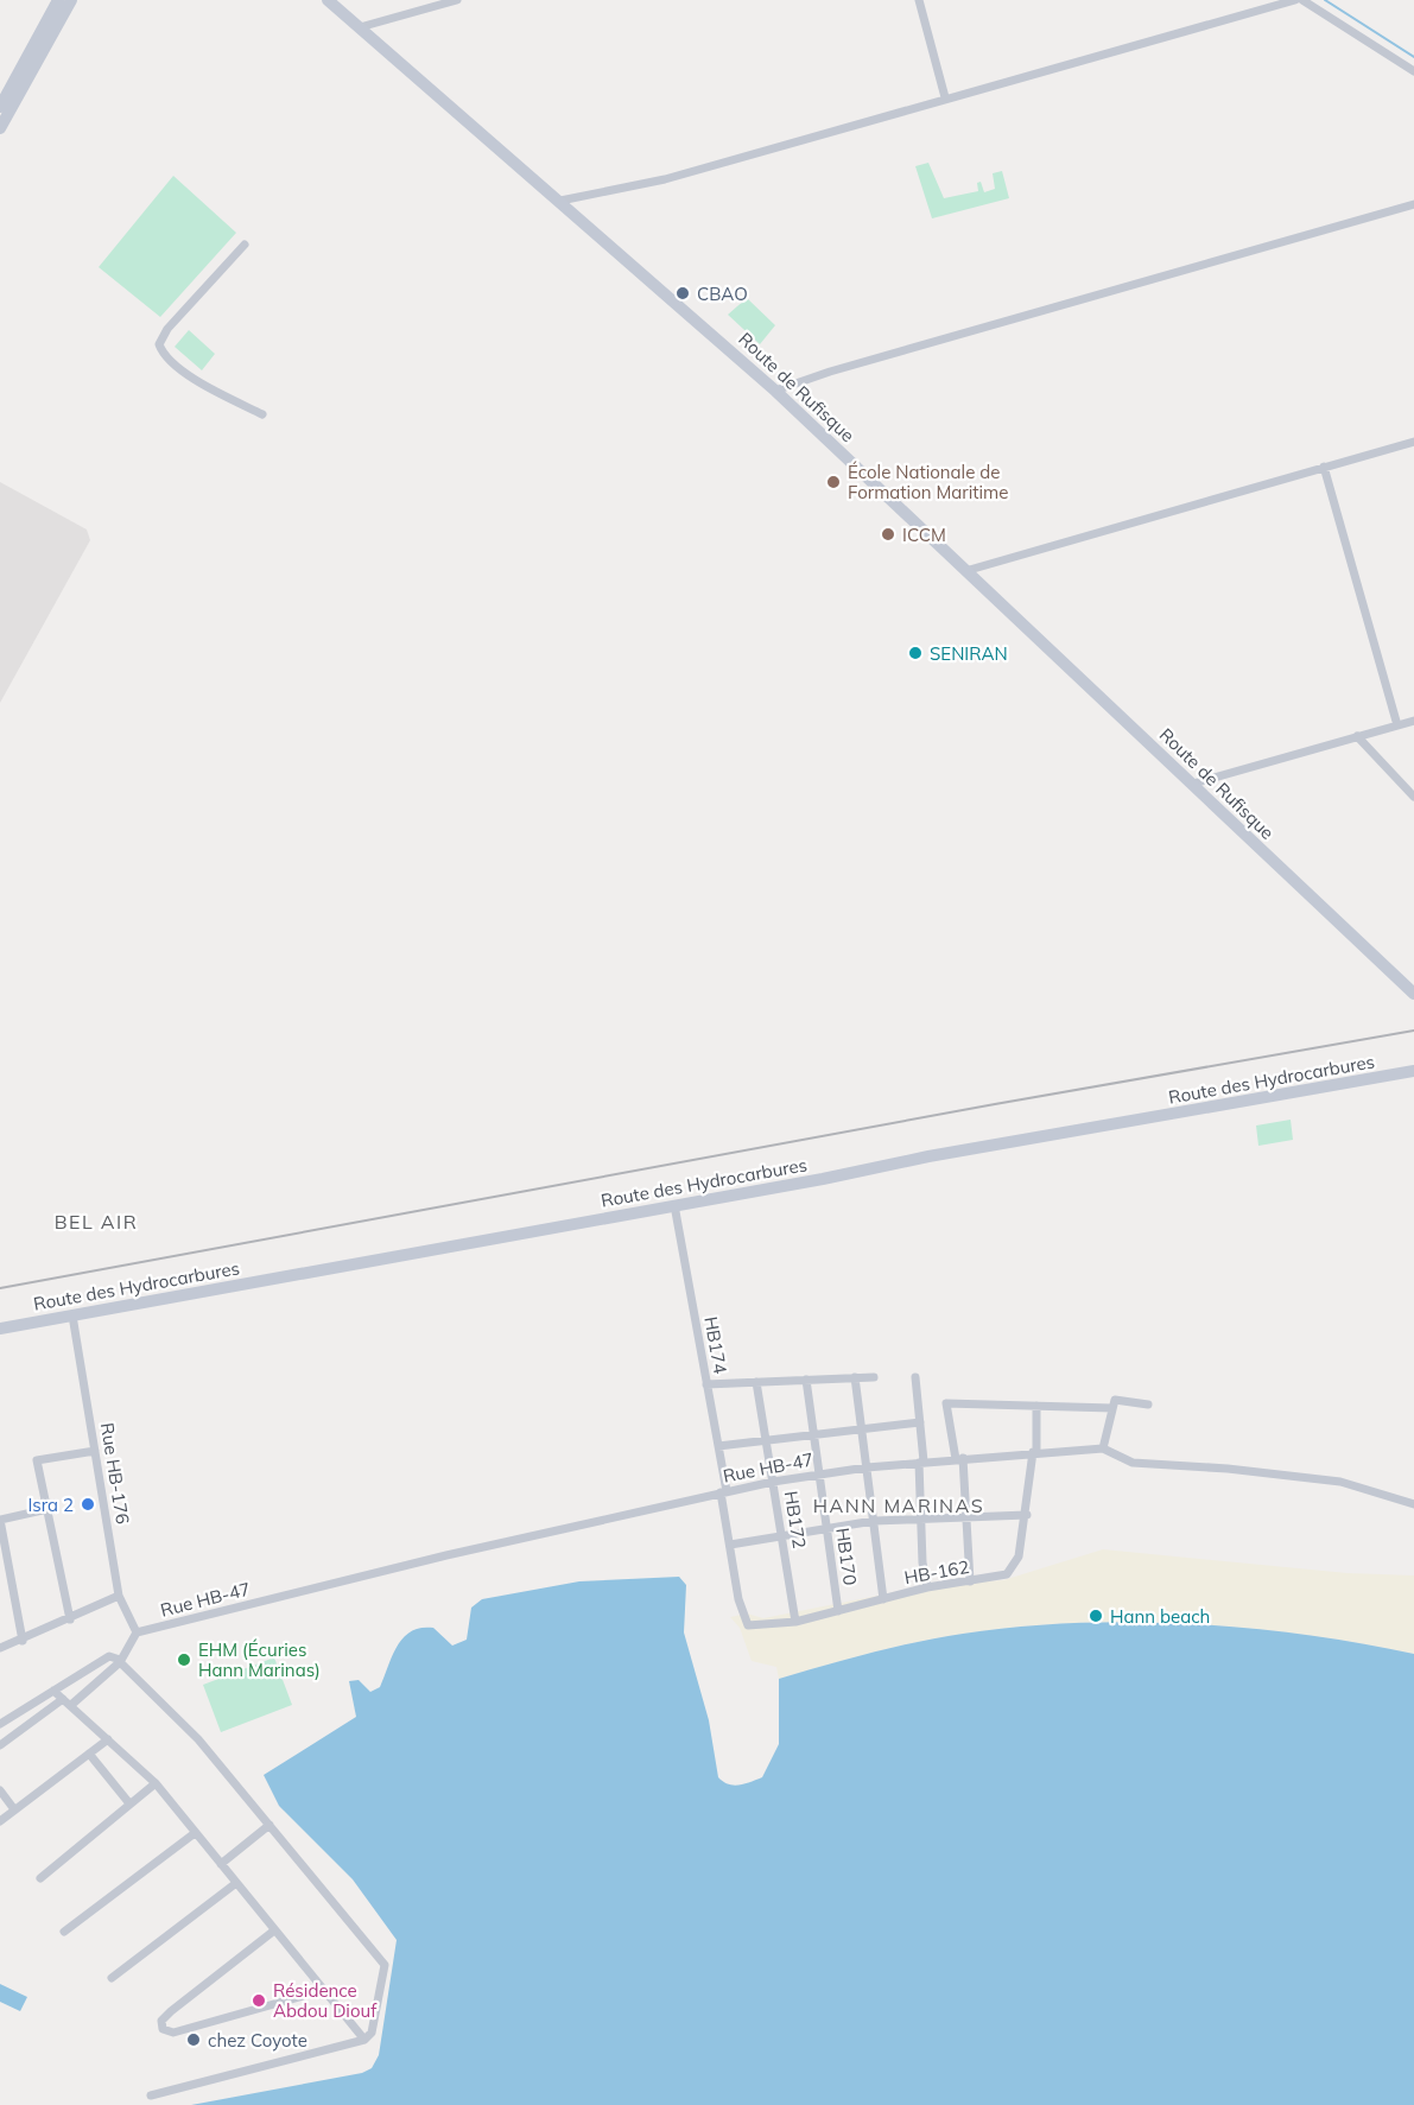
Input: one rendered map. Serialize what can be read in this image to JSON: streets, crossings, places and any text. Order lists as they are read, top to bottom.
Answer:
{
  "streets": {
    "street": [
      "Route de Rufisque",
      "Route des Hydrocarbures",
      "HB174",
      "Rue HB-47",
      "Rue HB-176",
      "HB172",
      "HB170",
      "HB-162"
    ]
  },
  "crossings": [
    ["Route des Hydrocarbures", "HB174"],
    ["Route des Hydrocarbures", "Rue HB-176"],
    ["HB174", "Rue HB-47"],
    ["HB174", "HB-162"],
    ["Rue HB-47", "Rue HB-176"],
    ["Rue HB-47", "HB172"],
    ["Rue HB-47", "HB170"],
    ["Rue HB-47", "HB-162"],
    ["HB172", "HB-162"],
    ["HB170", "HB-162"]
  ],
  "districts": ["BEL AIR", "HANN MARINAS"],
  "places": [
    "CBAO",
    "École Nationale de Formation Maritime",
    "ICCM",
    "SENIRAN",
    "Isra 2",
    "Hann beach",
    "EHM (Écuries Hann Marinas)",
    "Résidence Abdou Diouf",
    "chez Coyote"
  ]
}
